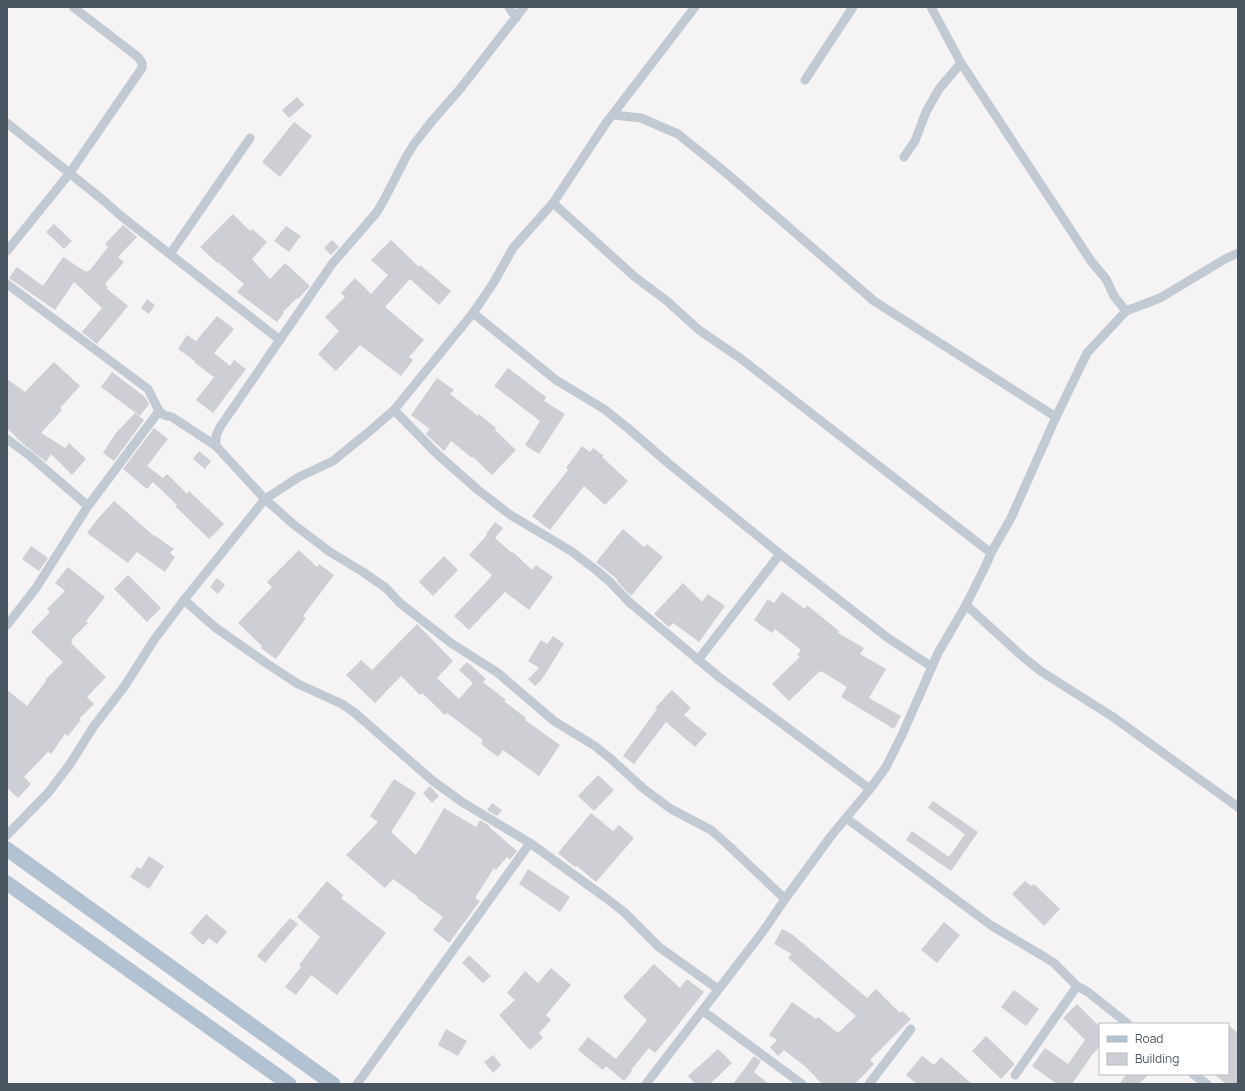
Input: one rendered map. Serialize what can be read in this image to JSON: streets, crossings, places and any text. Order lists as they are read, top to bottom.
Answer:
{
  "legend": ["Road", "Building"]
}
